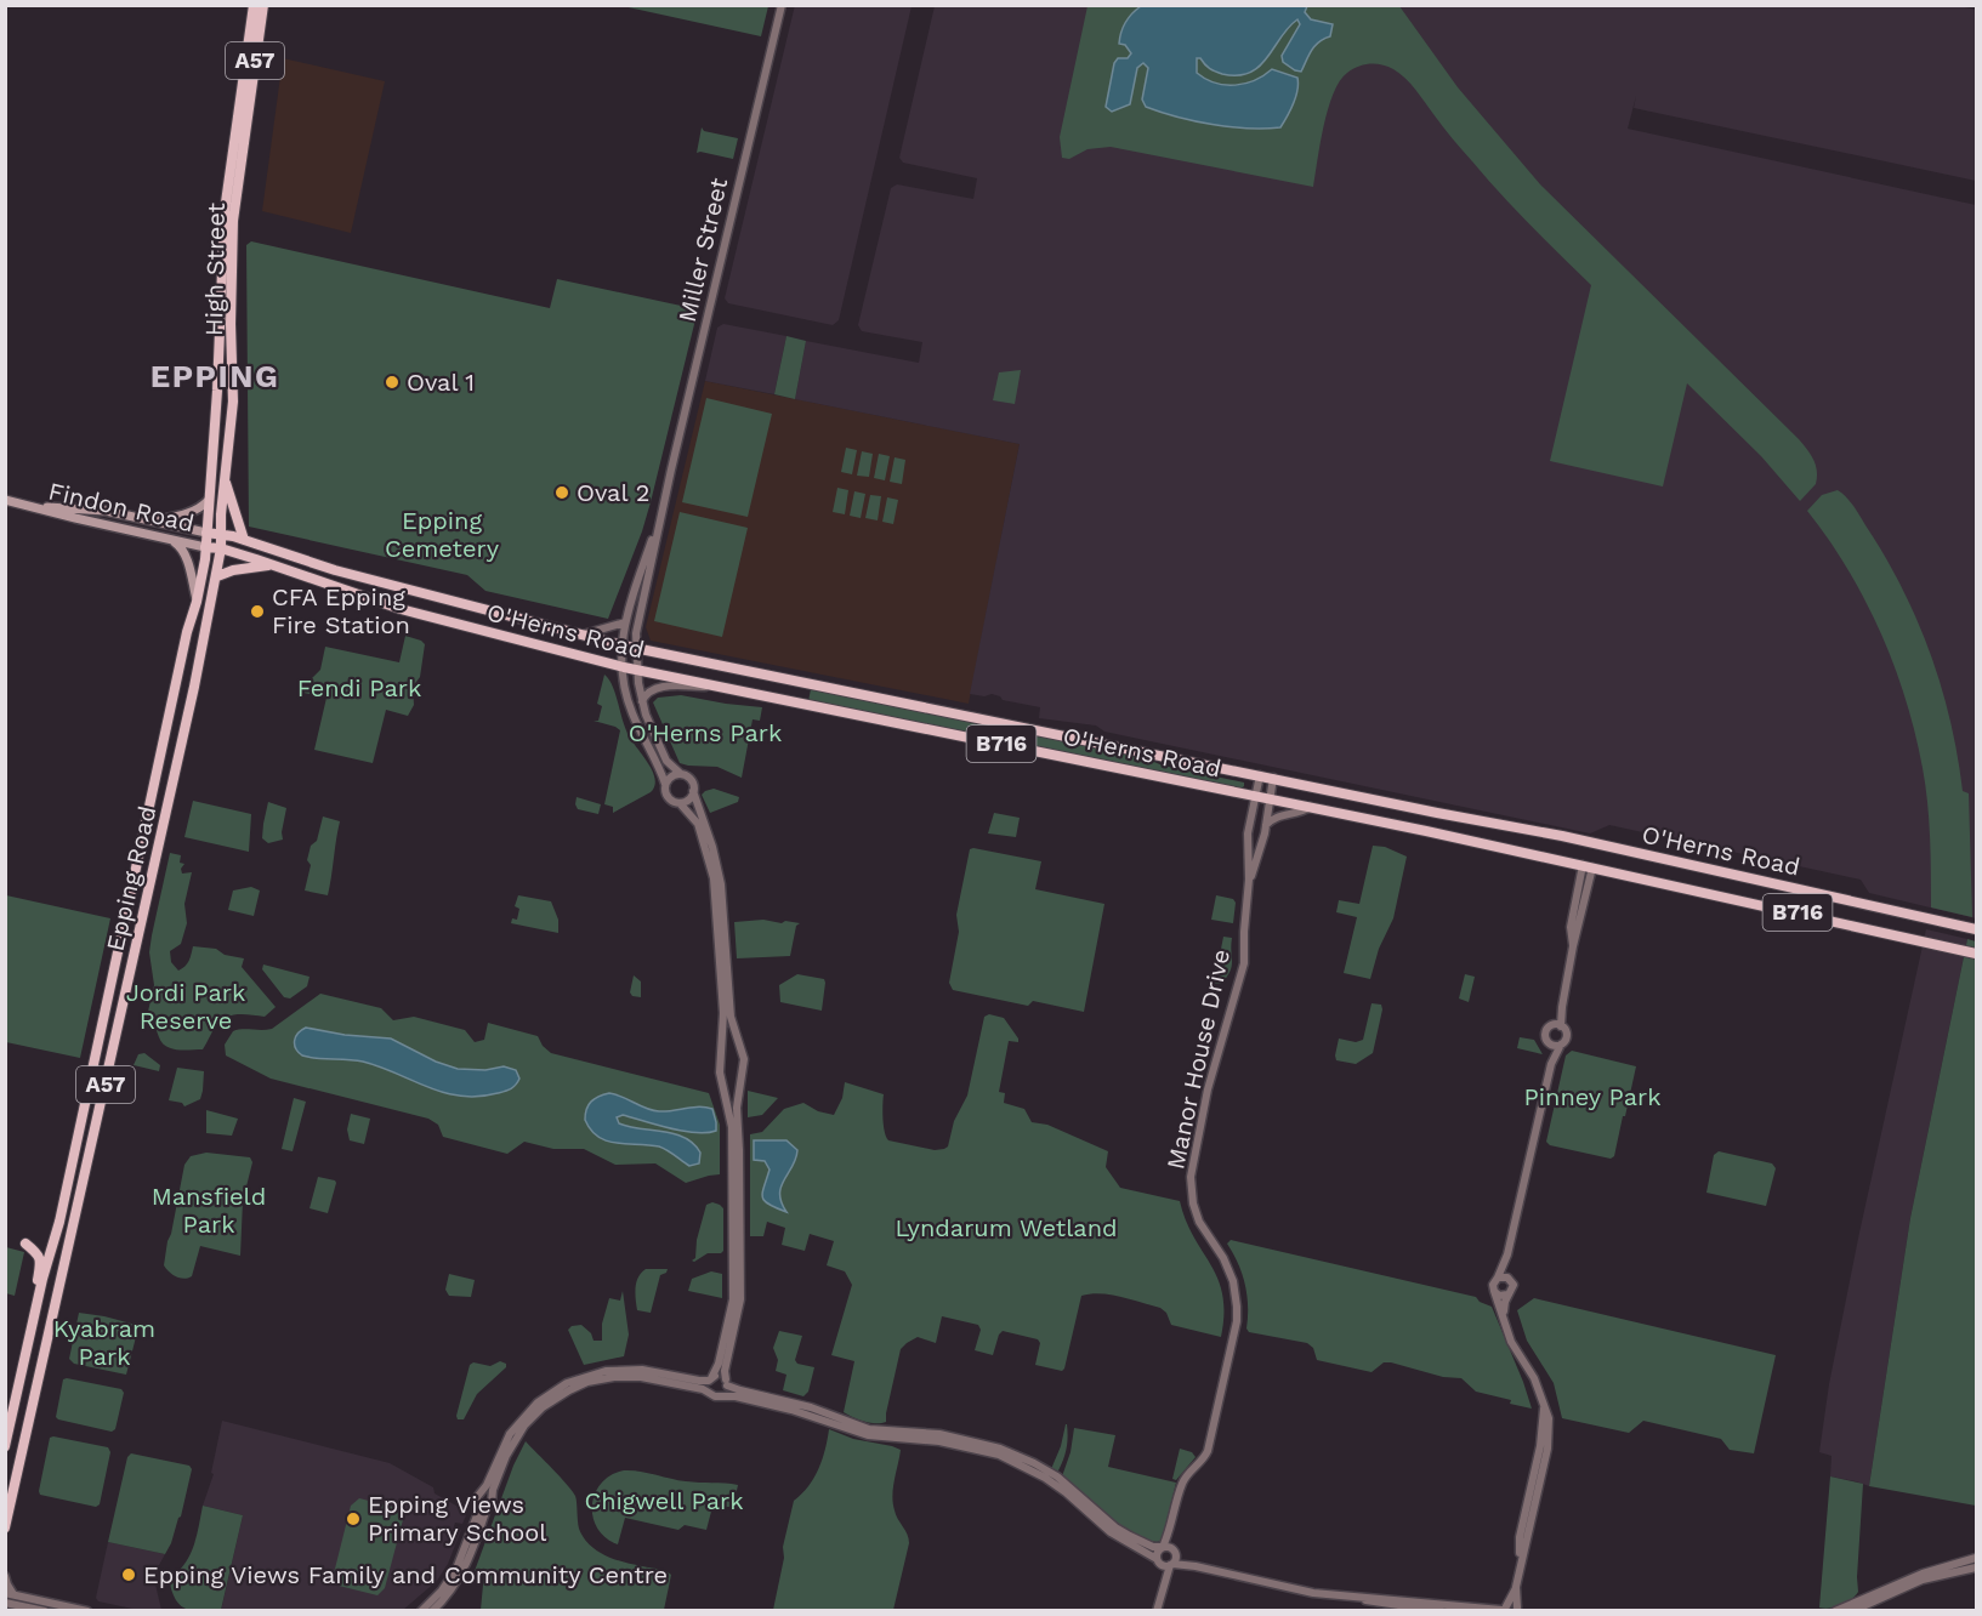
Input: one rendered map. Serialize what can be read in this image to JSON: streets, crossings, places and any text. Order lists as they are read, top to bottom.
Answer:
{
  "streets": {
    "main road": [
      "A57",
      "High Street",
      "Findon Road",
      "O'Herns Road",
      "B716",
      "Epping Road"
    ],
    "street": ["Miller Street", "Manor House Drive"]
  },
  "crossings": [
    ["Miller Street", "O'Herns Road"],
    ["High Street", "Findon Road"],
    ["High Street", "O'Herns Road"],
    ["High Street", "Epping Road"],
    ["Findon Road", "O'Herns Road"],
    ["Findon Road", "Epping Road"],
    ["O'Herns Road", "Epping Road"],
    ["O'Herns Road", "Manor House Drive"]
  ],
  "districts": ["EPPING"],
  "parks": [
    "Epping Cemetery",
    "Fendi Park",
    "O'Herns Park",
    "Jordi Park Reserve",
    "Pinney Park",
    "Mansfield Park",
    "Lyndarum Wetland",
    "Kyabram Park",
    "Chigwell Park"
  ],
  "places": [
    "Oval 1",
    "Oval 2",
    "CFA Epping Fire Station",
    "Epping Views Primary School",
    "Epping Views Family and Community Centre"
  ]
}
